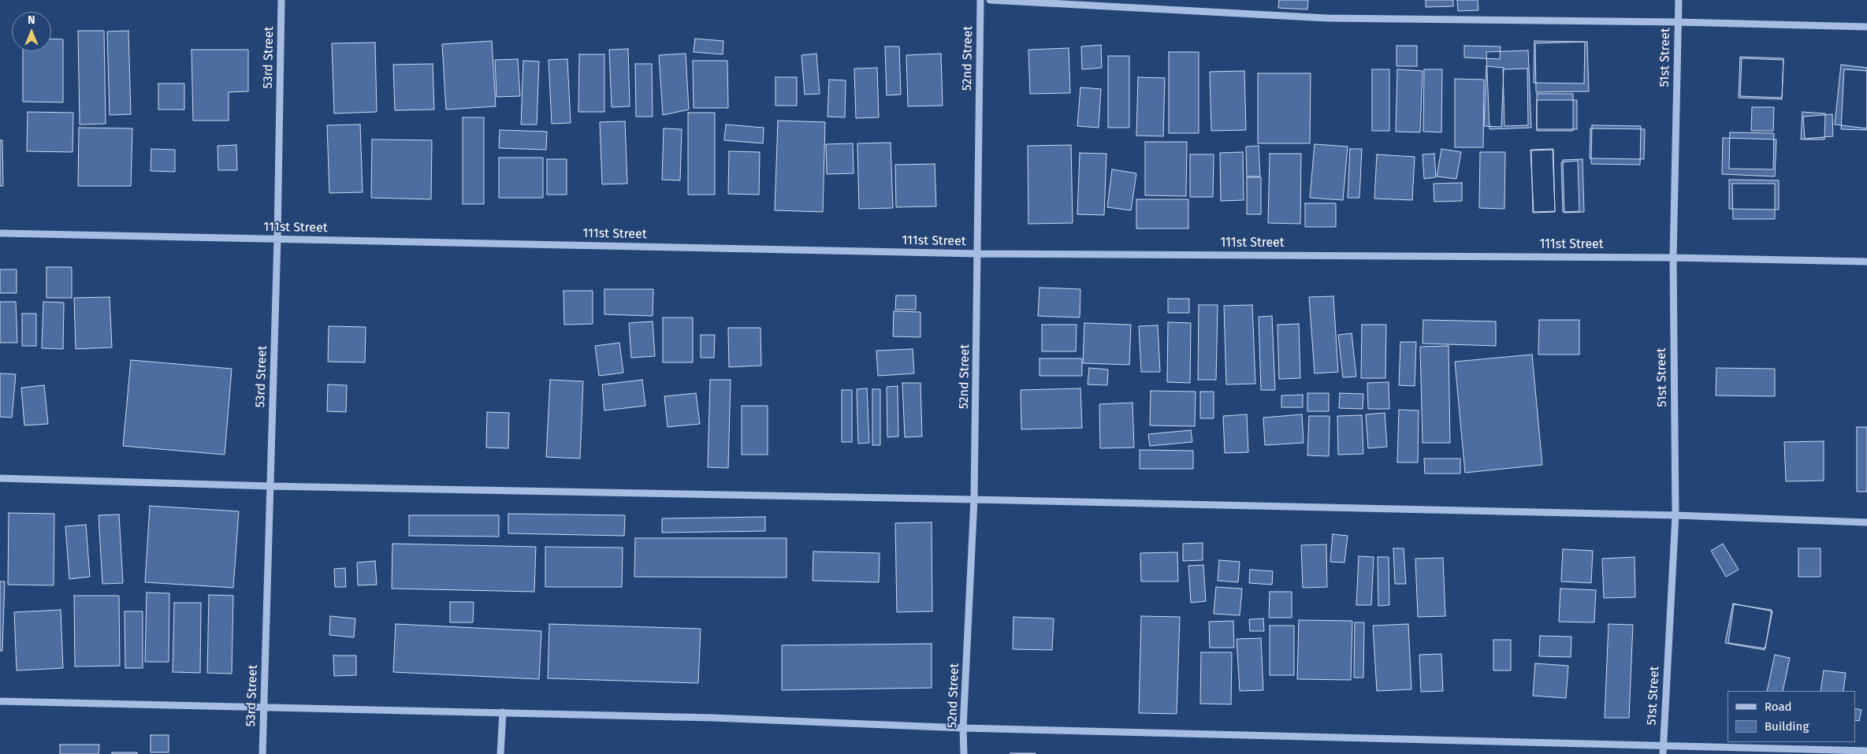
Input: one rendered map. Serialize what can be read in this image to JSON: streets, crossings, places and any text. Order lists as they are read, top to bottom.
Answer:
{
  "streets": {
    "street": [
      "53rd Street",
      "51st Street",
      "52nd Street",
      "111st Street"
    ]
  },
  "crossings": [
    ["53rd Street", "111st Street"],
    ["51st Street", "111st Street"],
    ["52nd Street", "111st Street"]
  ],
  "legend": ["Road", "Building"],
  "north": "top"
}
